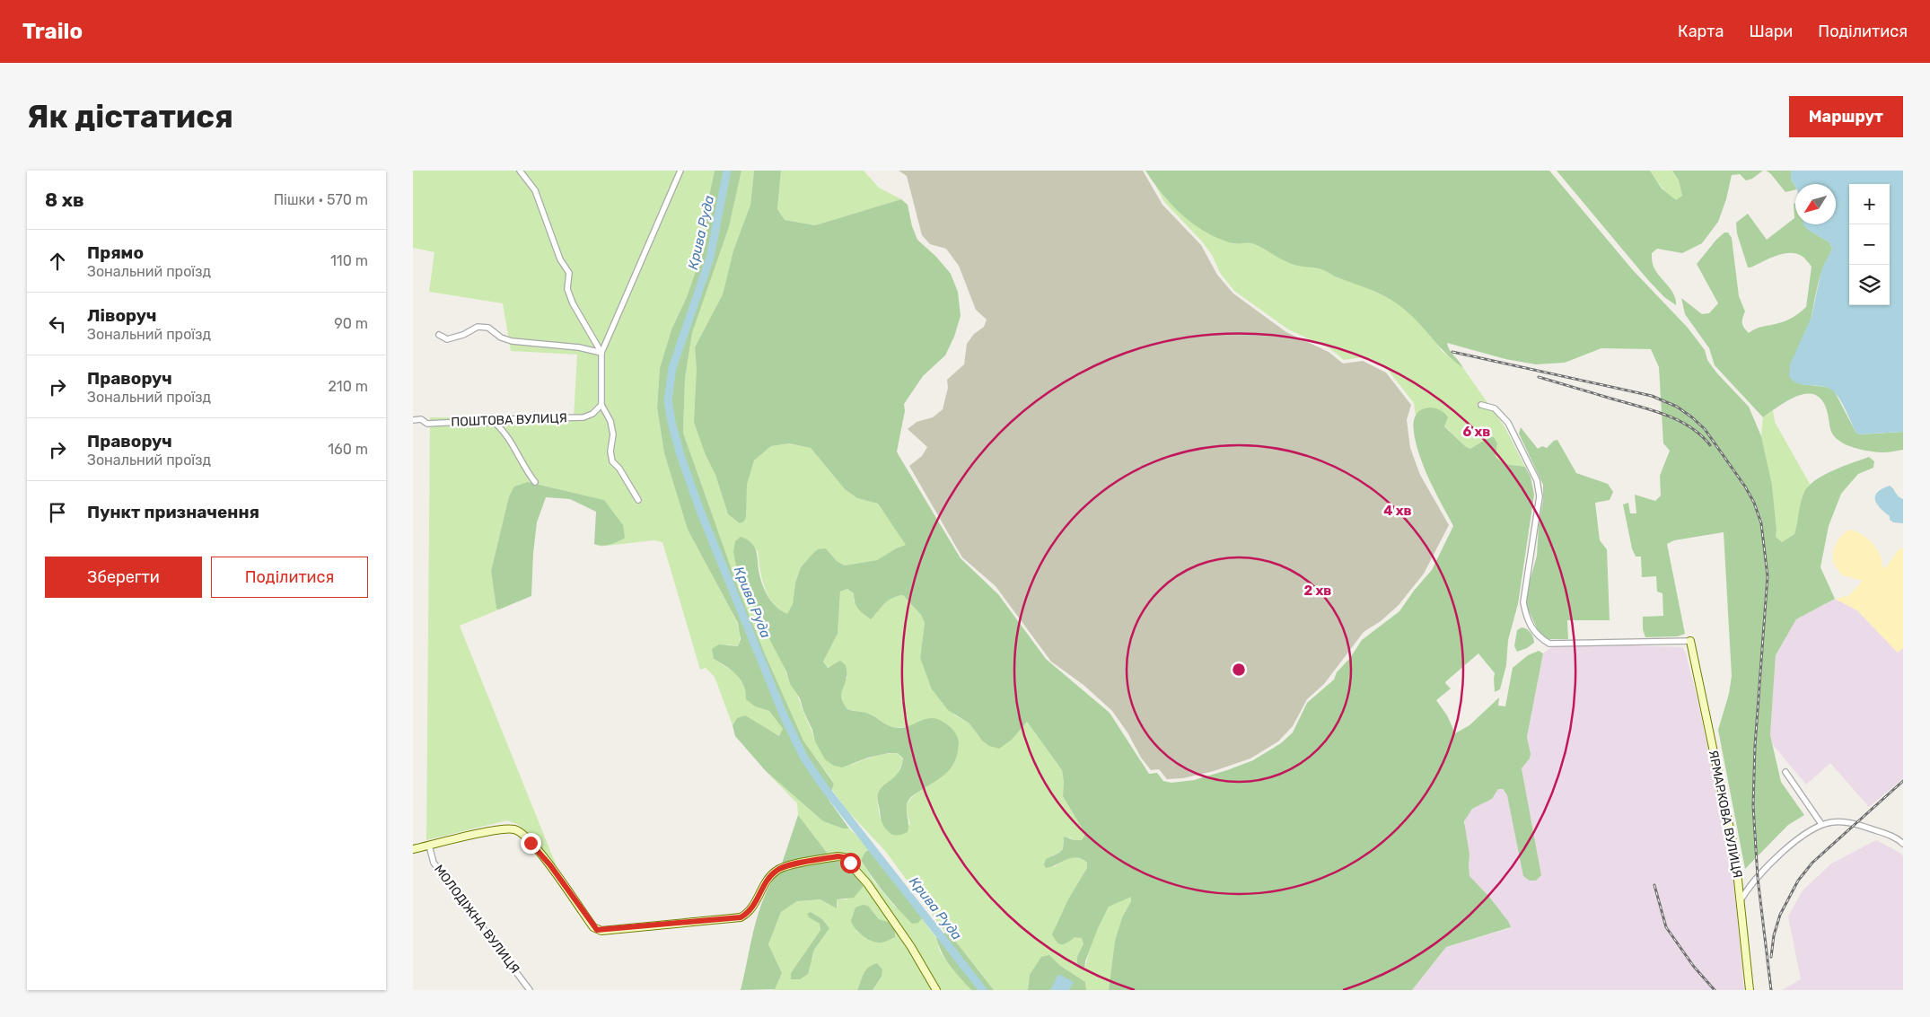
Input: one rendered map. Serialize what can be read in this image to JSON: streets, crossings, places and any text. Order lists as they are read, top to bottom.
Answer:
{
  "streets": {
    "street": ["ПОШТОВА ВУЛИЦЯ", "ЯРМАРКОВА ВУЛИЦЯ", "МОЛОДІЖНА ВУЛИЦЯ"]
  },
  "water": ["Крива Руда"],
  "north": "bottom left",
  "page": {
    "header": "Trailo",
    "nav": ["Карта", "Шари", "Поділитися"],
    "buttons": [
      "Маршрут",
      ["Зберегти", "Поділитися"]
    ],
    "title": "Як дістатися",
    "heading": ["8 хв", "Пішки · 570 m"],
    "map_buttons": ["+", "−"],
    "list": [
      ["Прямо", "Зональний проїзд", "110 m"],
      ["Ліворуч", "Зональний проїзд", "90 m"],
      ["Праворуч", "Зональний проїзд", "210 m"],
      ["Праворуч", "Зональний проїзд", "160 m"],
      "Пункт призначення"
    ]
  },
  "rings": ["6 хв", "4 хв", "2 хв"]
}
